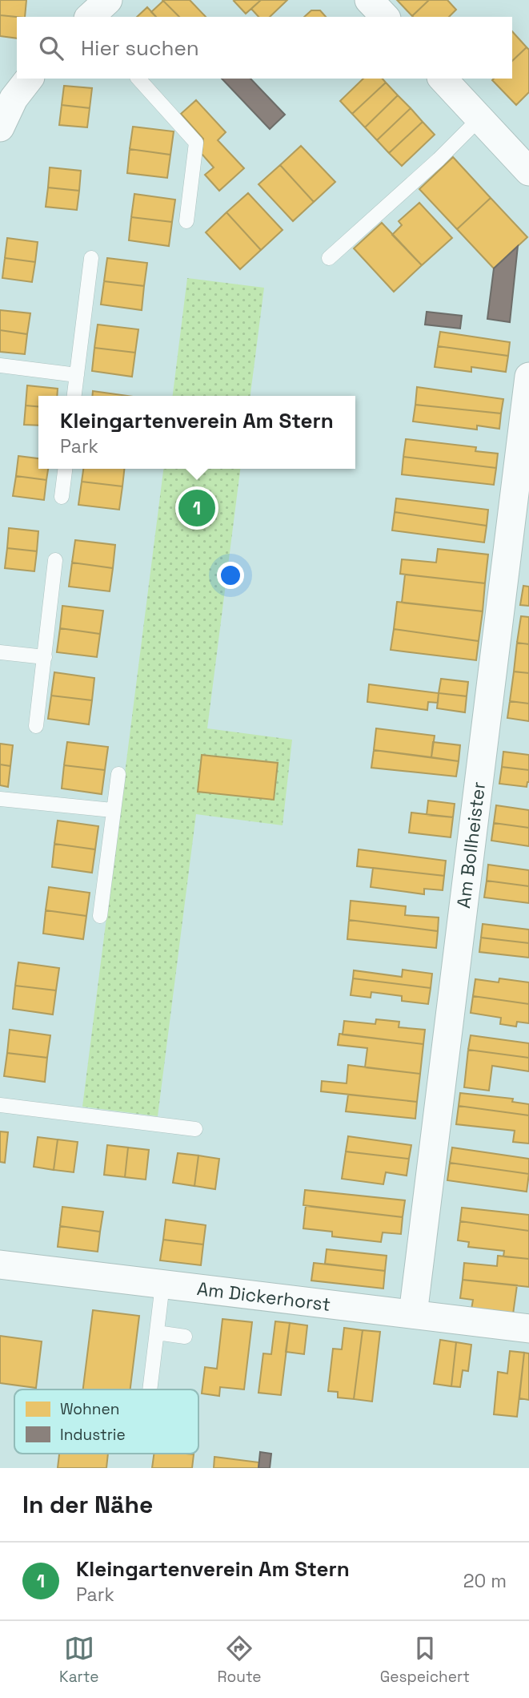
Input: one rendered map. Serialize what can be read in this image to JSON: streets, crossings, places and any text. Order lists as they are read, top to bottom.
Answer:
{
  "streets": {
    "street": ["Am Bollheister", "Am Dickerhorst"]
  },
  "crossings": [
    ["Am Bollheister", "Am Dickerhorst"]
  ],
  "legend": ["Wohnen", "Industrie"],
  "page": {
    "search": "Hier suchen",
    "popup": ["Kleingartenverein Am Stern", "Park"],
    "pins": "1",
    "heading": "In der Nähe",
    "list": [
      {
        "mark": "1",
        "name": "Kleingartenverein Am Stern",
        "note": "Park",
        "value": "20 m"
      }
    ],
    "nav": ["Karte", "Route", "Gespeichert"]
  }
}
